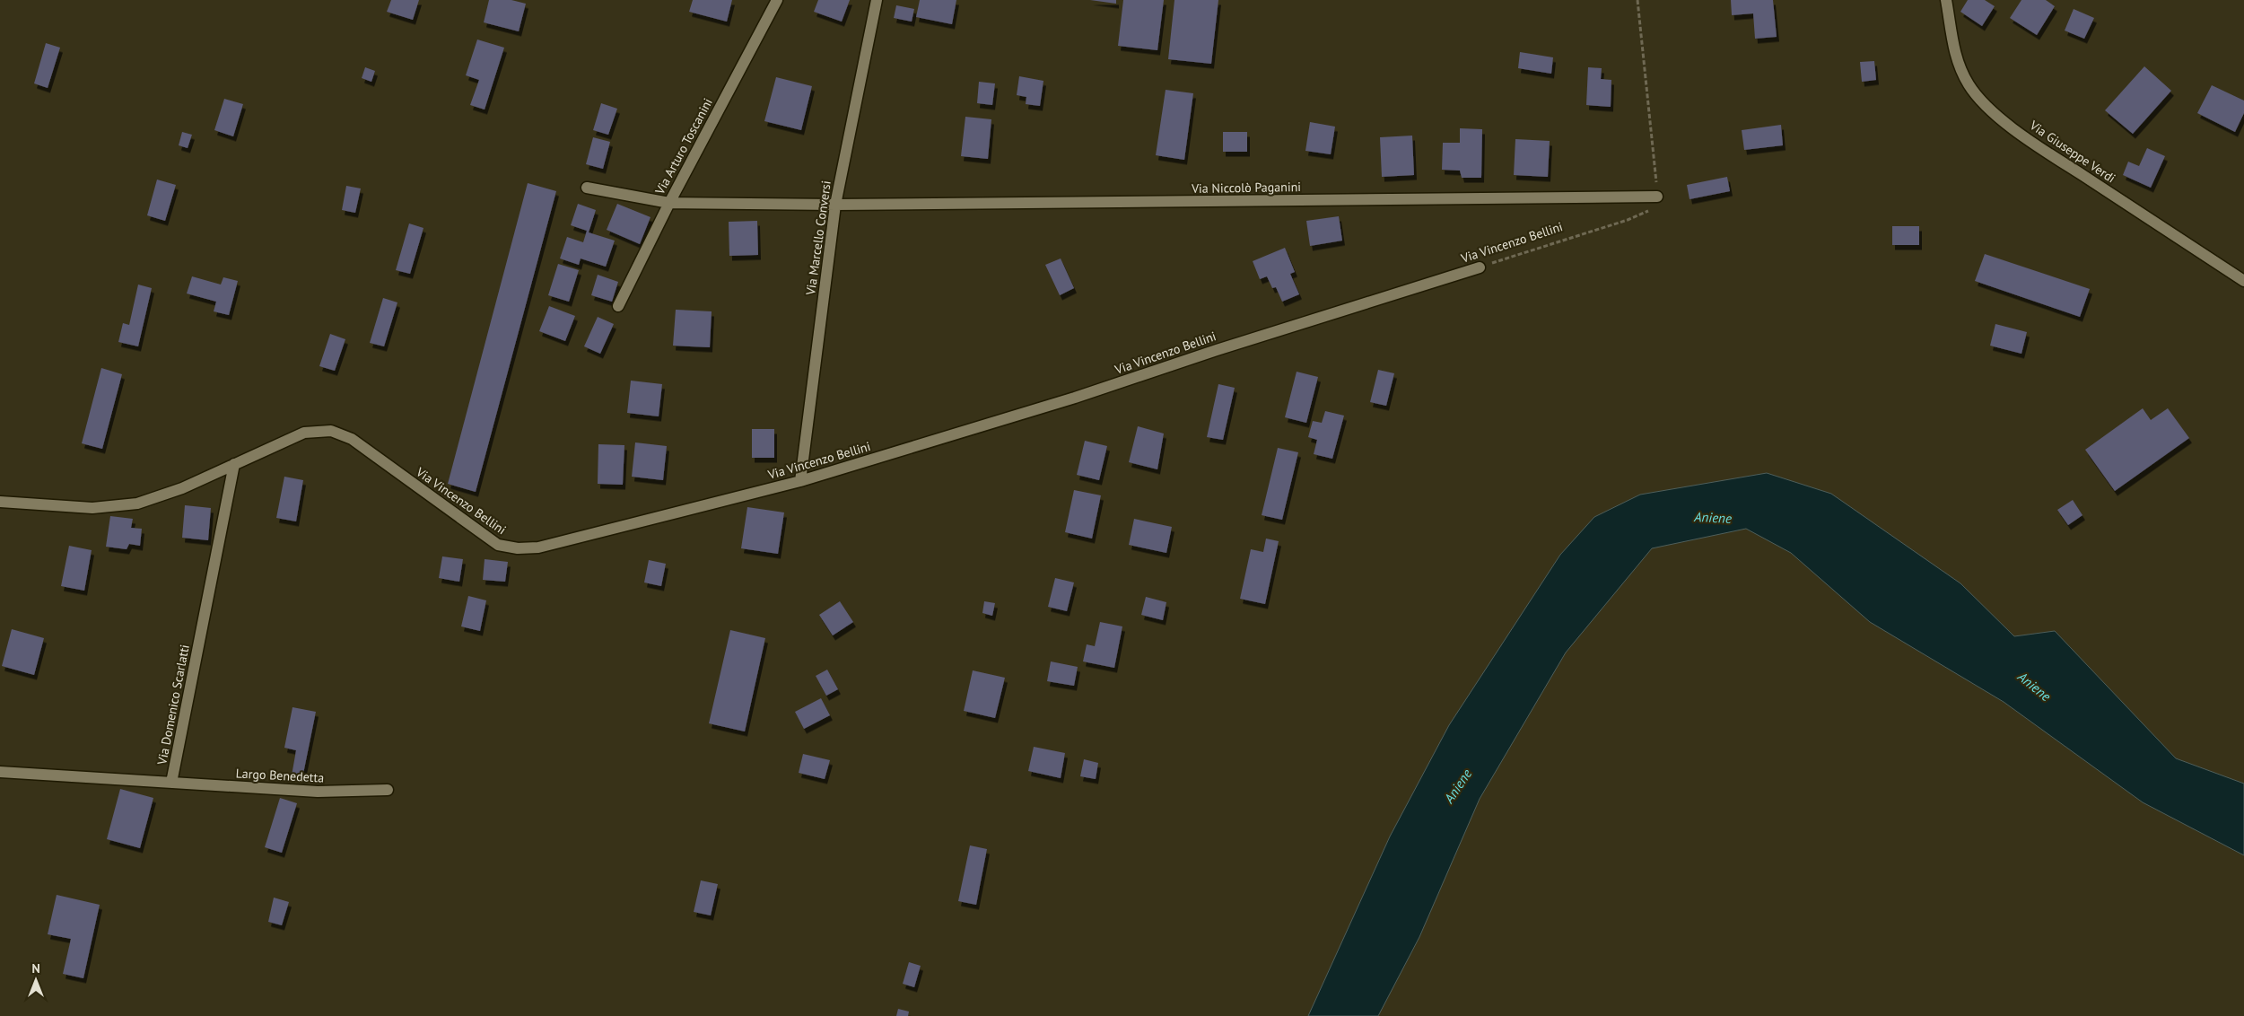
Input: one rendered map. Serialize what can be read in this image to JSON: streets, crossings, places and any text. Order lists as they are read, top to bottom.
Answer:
{
  "streets": {
    "street": [
      "Via Arturo Toscanini",
      "Via Giuseppe Verdi",
      "Via Niccolò Paganini",
      "Via Marcello Conversi",
      "Via Vincenzo Bellini",
      "Via Domenico Scarlatti",
      "Largo Benedetta"
    ]
  },
  "crossings": [
    ["Via Arturo Toscanini", "Via Niccolò Paganini"],
    ["Via Niccolò Paganini", "Via Marcello Conversi"],
    ["Via Niccolò Paganini", "Via Vincenzo Bellini"],
    ["Via Marcello Conversi", "Via Vincenzo Bellini"],
    ["Via Vincenzo Bellini", "Via Domenico Scarlatti"],
    ["Via Domenico Scarlatti", "Largo Benedetta"]
  ],
  "water": ["Aniene"],
  "north": "top"
}
